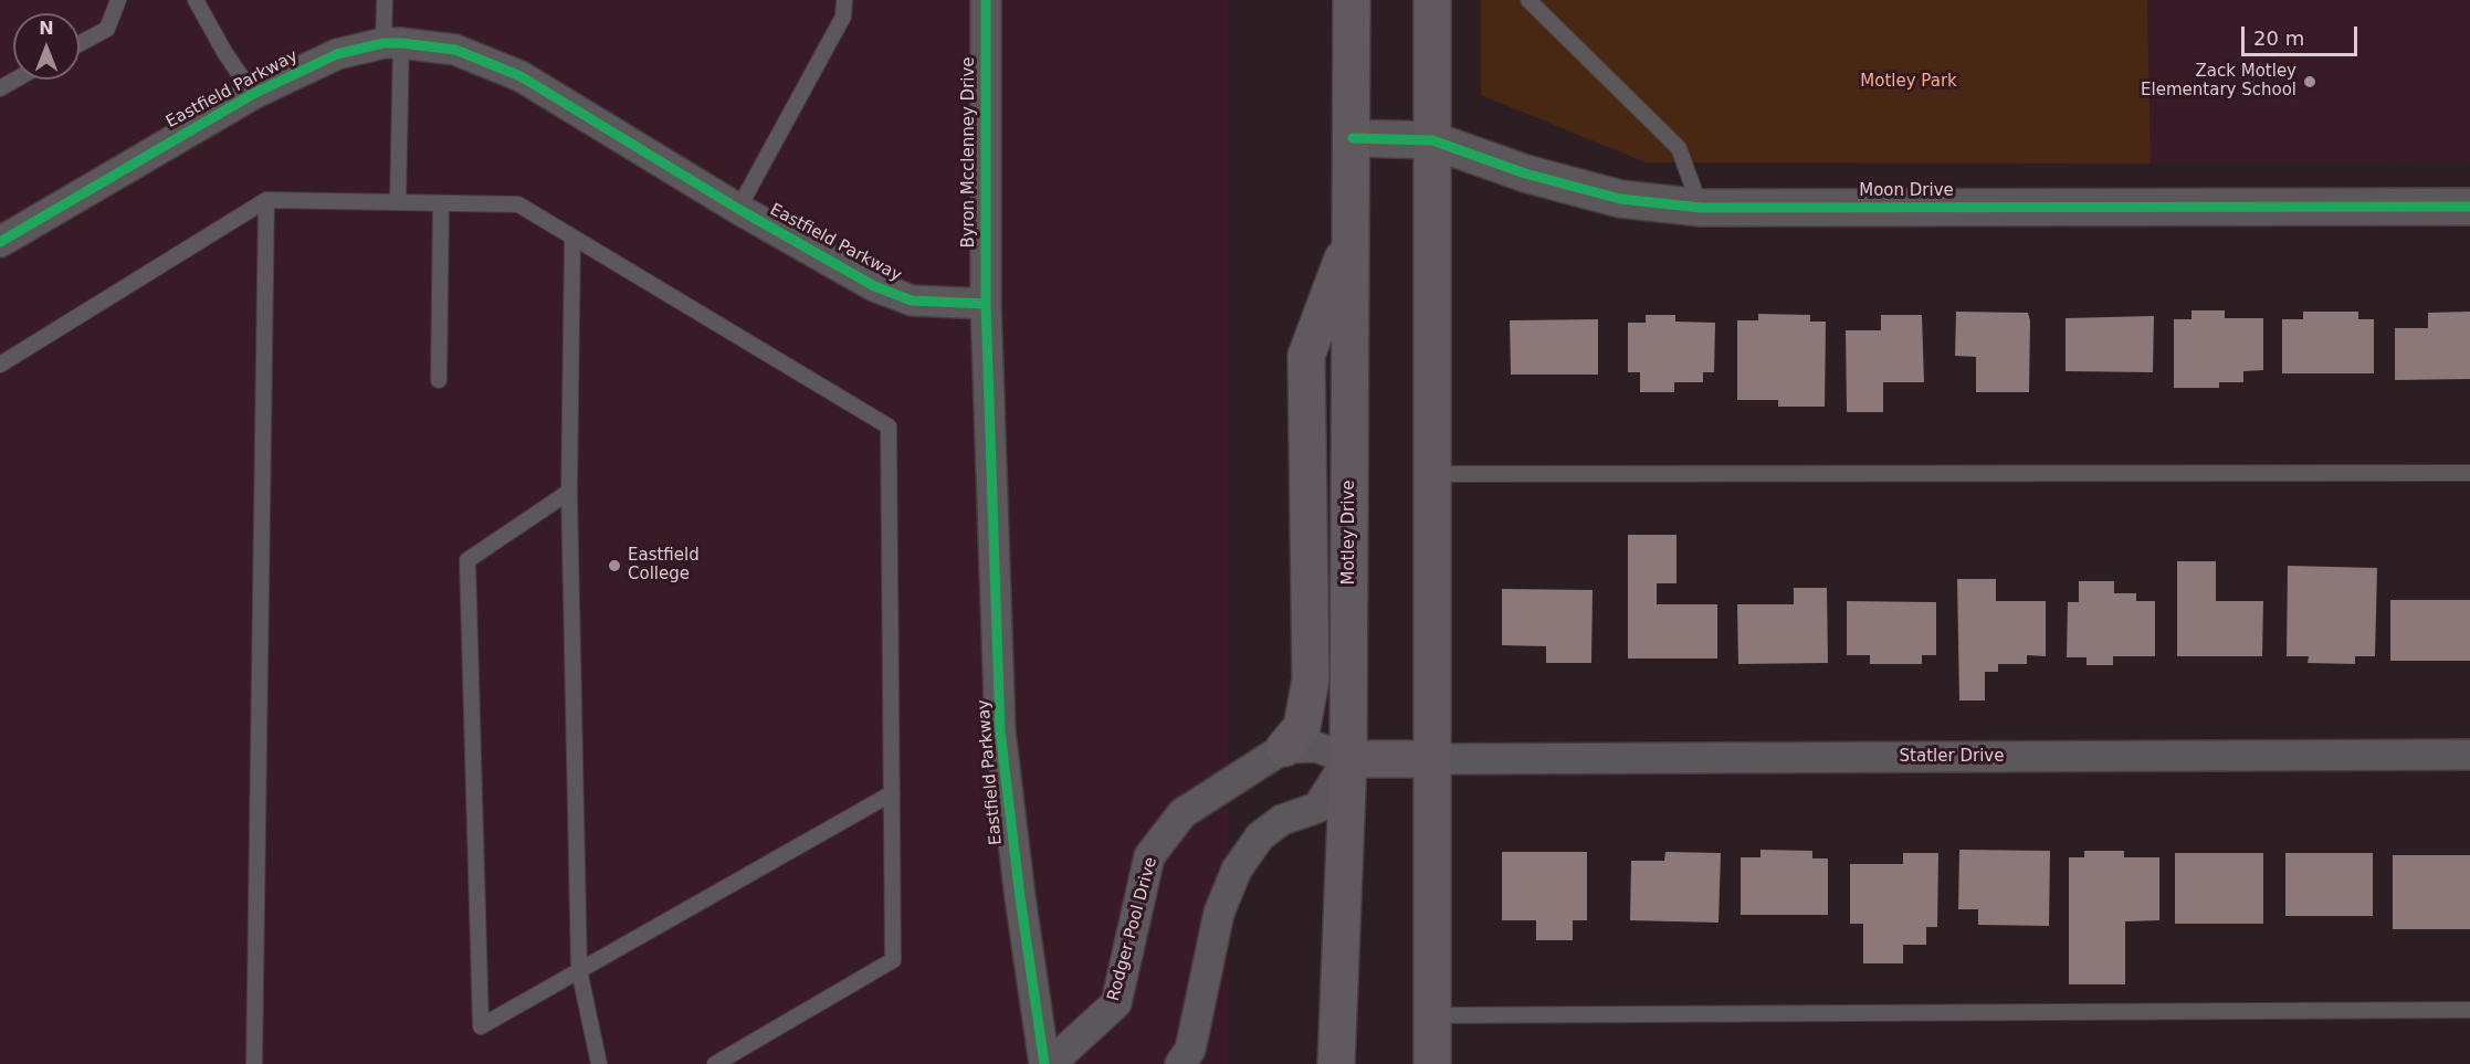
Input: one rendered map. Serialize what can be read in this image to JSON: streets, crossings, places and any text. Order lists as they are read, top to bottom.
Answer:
{
  "streets": {
    "main road": ["Motley Drive"],
    "street": [
      "Eastfield Parkway",
      "Byron Mcclenney Drive",
      "Moon Drive",
      "Statler Drive",
      "Rodger Pool Drive"
    ]
  },
  "crossings": [
    ["Eastfield Parkway", "Byron Mcclenney Drive"],
    ["Moon Drive", "Motley Drive"]
  ],
  "parks": ["Motley Park"],
  "places": ["Zack Motley Elementary School", "Eastfield College"],
  "scale_bar": "20 m",
  "north": "top"
}
